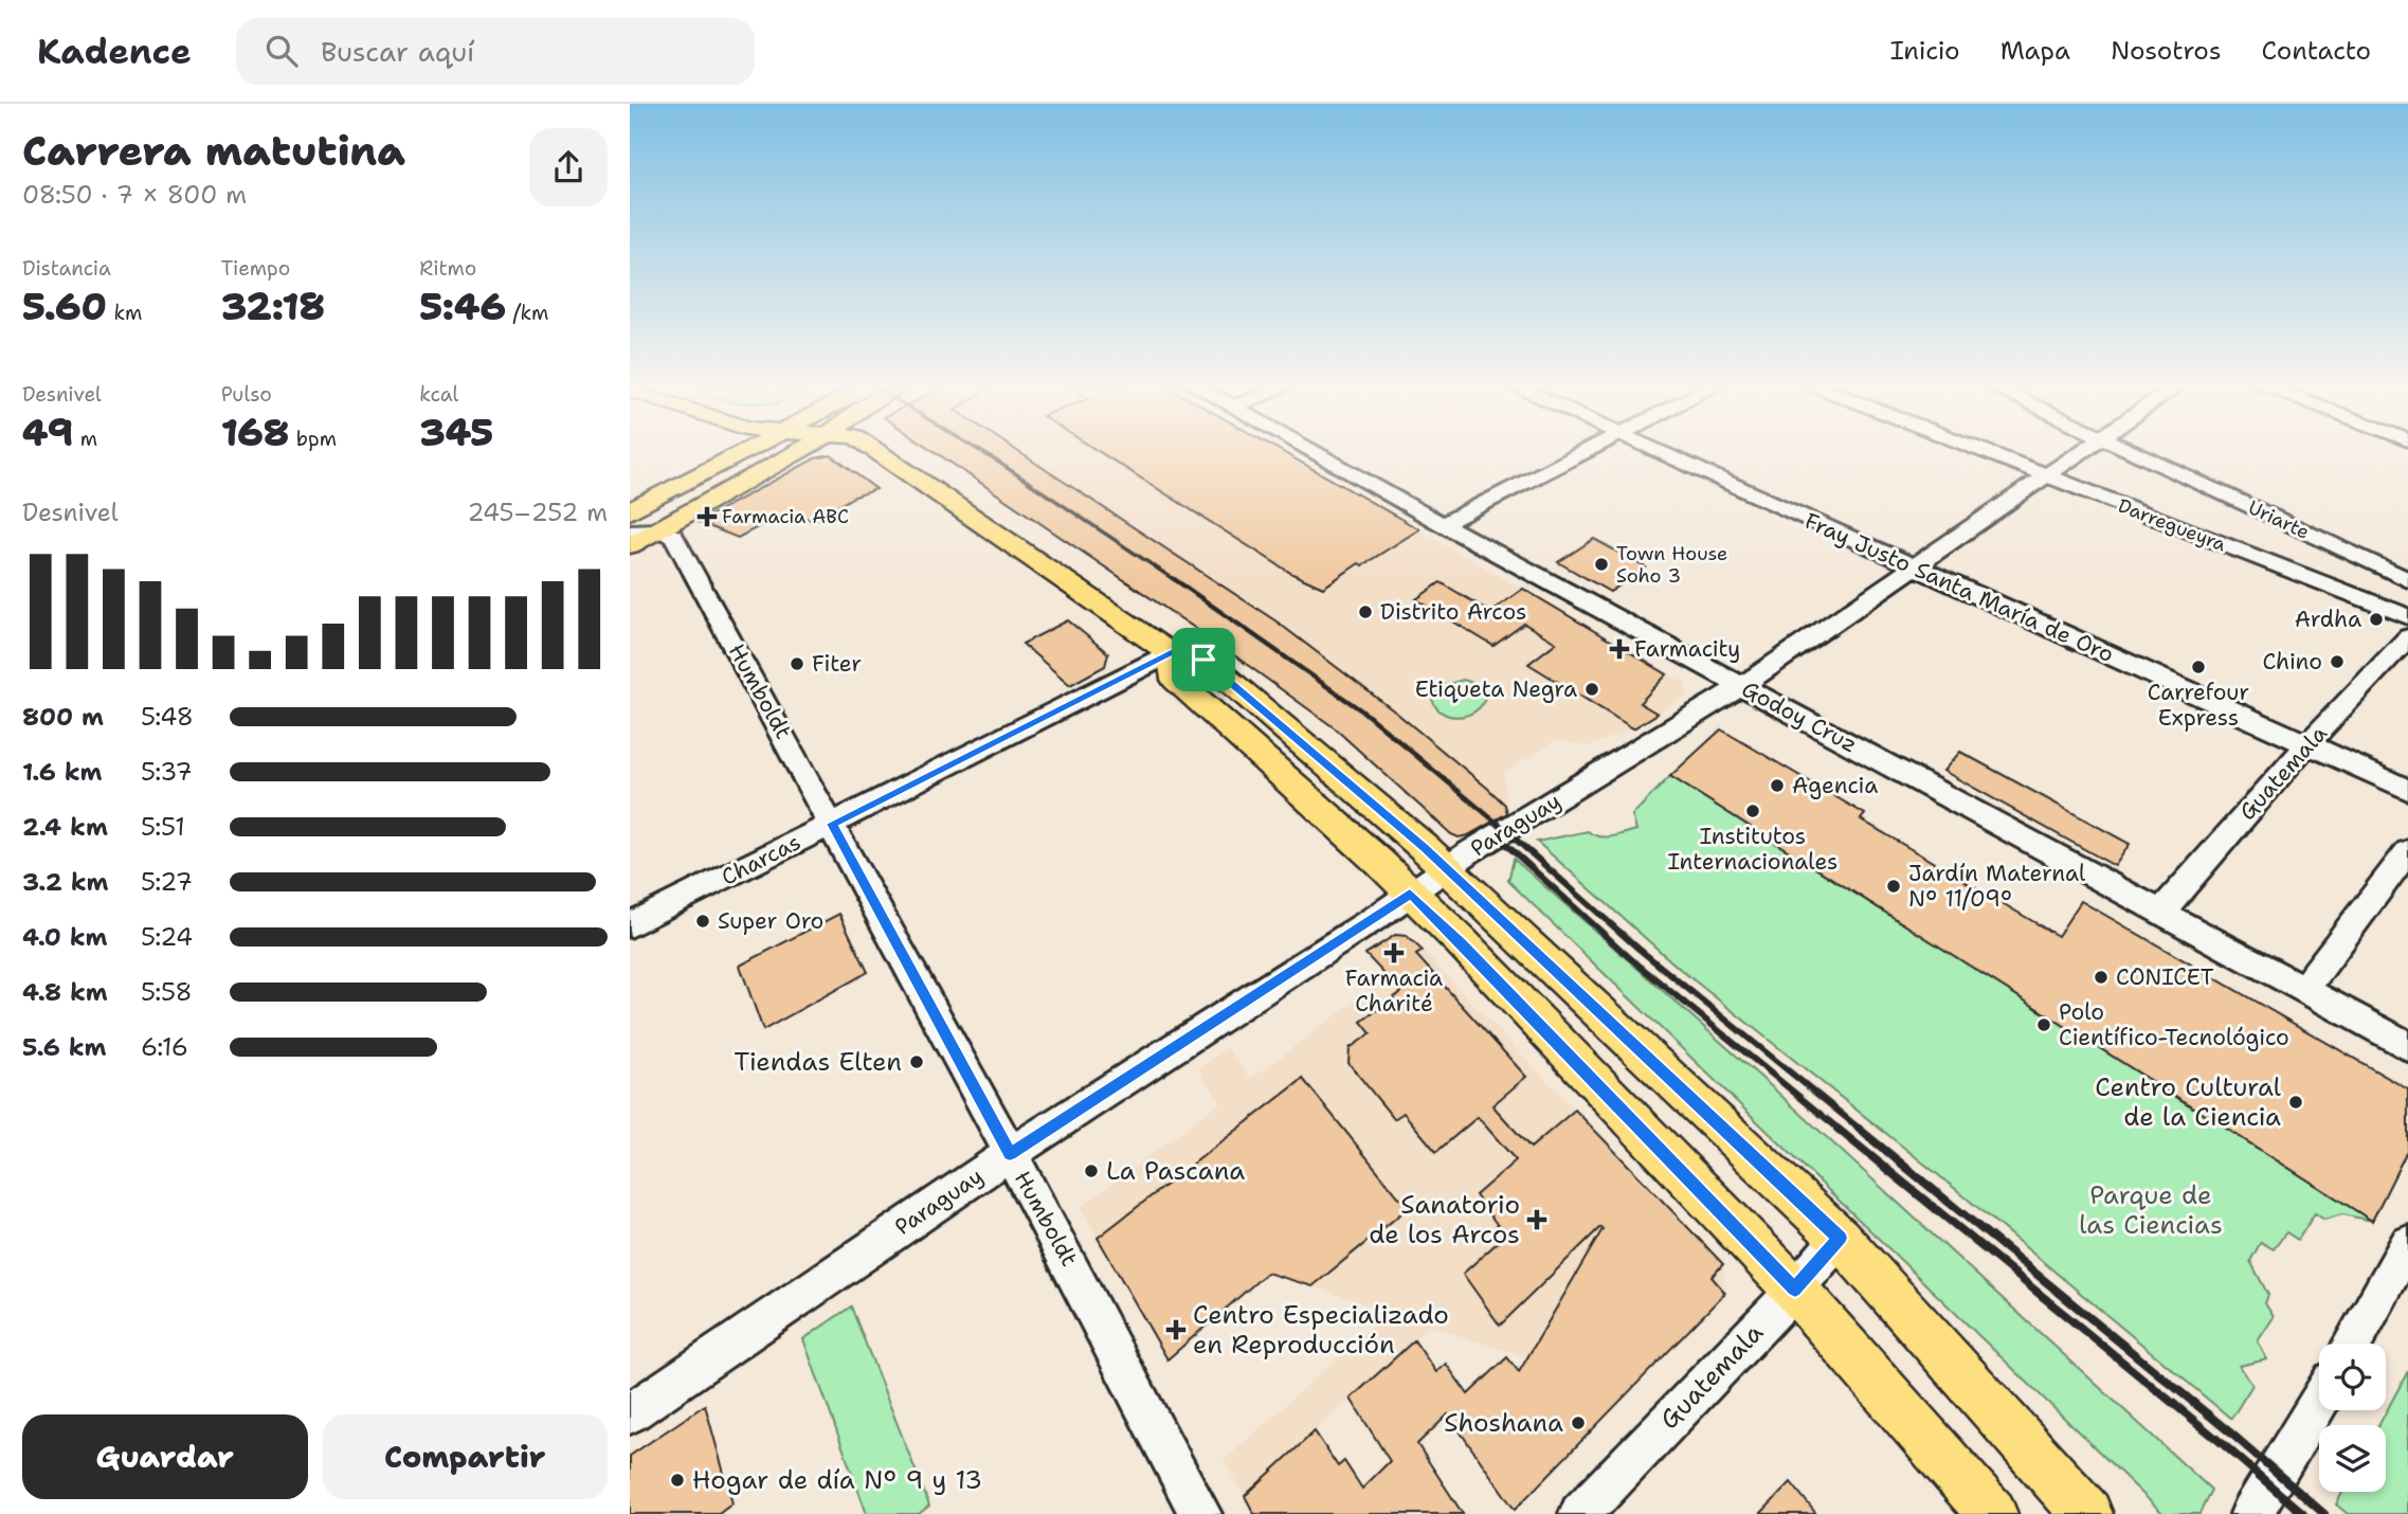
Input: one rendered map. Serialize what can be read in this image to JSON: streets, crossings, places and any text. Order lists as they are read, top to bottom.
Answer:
{
  "streets": {
    "street": [
      "Uriarte",
      "Darregueyra",
      "Fray Justo Santa María de Oro",
      "Humboldt",
      "Godoy Cruz",
      "Guatemala",
      "Paraguay",
      "Charcas"
    ]
  },
  "crossings": [
    ["Darregueyra", "Paraguay"],
    ["Fray Justo Santa María de Oro", "Guatemala"],
    ["Fray Justo Santa María de Oro", "Paraguay"],
    ["Humboldt", "Paraguay"],
    ["Humboldt", "Charcas"],
    ["Godoy Cruz", "Guatemala"],
    ["Godoy Cruz", "Paraguay"]
  ],
  "parks": ["Parque de las Ciencias"],
  "places": {
    "health": [
      "Farmacia ABC",
      "Farmacity",
      "Farmacia Charité",
      "Sanatorio de los Arcos",
      "Centro Especializado en Reproducción"
    ],
    "other": [
      "Town House Soho 3",
      "Distrito Arcos",
      "Ardha",
      "Chino",
      "Fiter",
      "Carrefour Express",
      "Etiqueta Negra",
      "Agencia",
      "Institutos Internacionales",
      "Jardín Maternal Nº 11/09º",
      "Super Oro",
      "CONICET",
      "Polo Científico-Tecnológico",
      "Tiendas Elten",
      "Centro Cultural de la Ciencia",
      "La Pascana",
      "Shoshana",
      "Hogar de día Nº 9 y 13"
    ]
  },
  "page": {
    "header": "Kadence",
    "search": "Buscar aquí",
    "nav": [
      "Inicio",
      "Mapa",
      "Nosotros",
      "Contacto"
    ],
    "heading": ["Carrera matutina", "08:50 · 7 × 800 m"],
    "stats": [
      ["Distancia", "5.60 km"],
      ["Tiempo", "32:18"],
      ["Ritmo", "5:46 /km"],
      ["Desnivel", "49 m"],
      ["Pulso", "168 bpm"],
      ["kcal", "345"]
    ],
    "chart": ["Desnivel", "245–252 m"],
    "list": [
      {
        "name": "800 m",
        "note": "5:48"
      },
      {
        "name": "1.6 km",
        "note": "5:37"
      },
      {
        "name": "2.4 km",
        "note": "5:51"
      },
      {
        "name": "3.2 km",
        "note": "5:27"
      },
      {
        "name": "4.0 km",
        "note": "5:24"
      },
      {
        "name": "4.8 km",
        "note": "5:58"
      },
      {
        "name": "5.6 km",
        "note": "6:16"
      }
    ],
    "buttons": ["Guardar", "Compartir"]
  }
}
